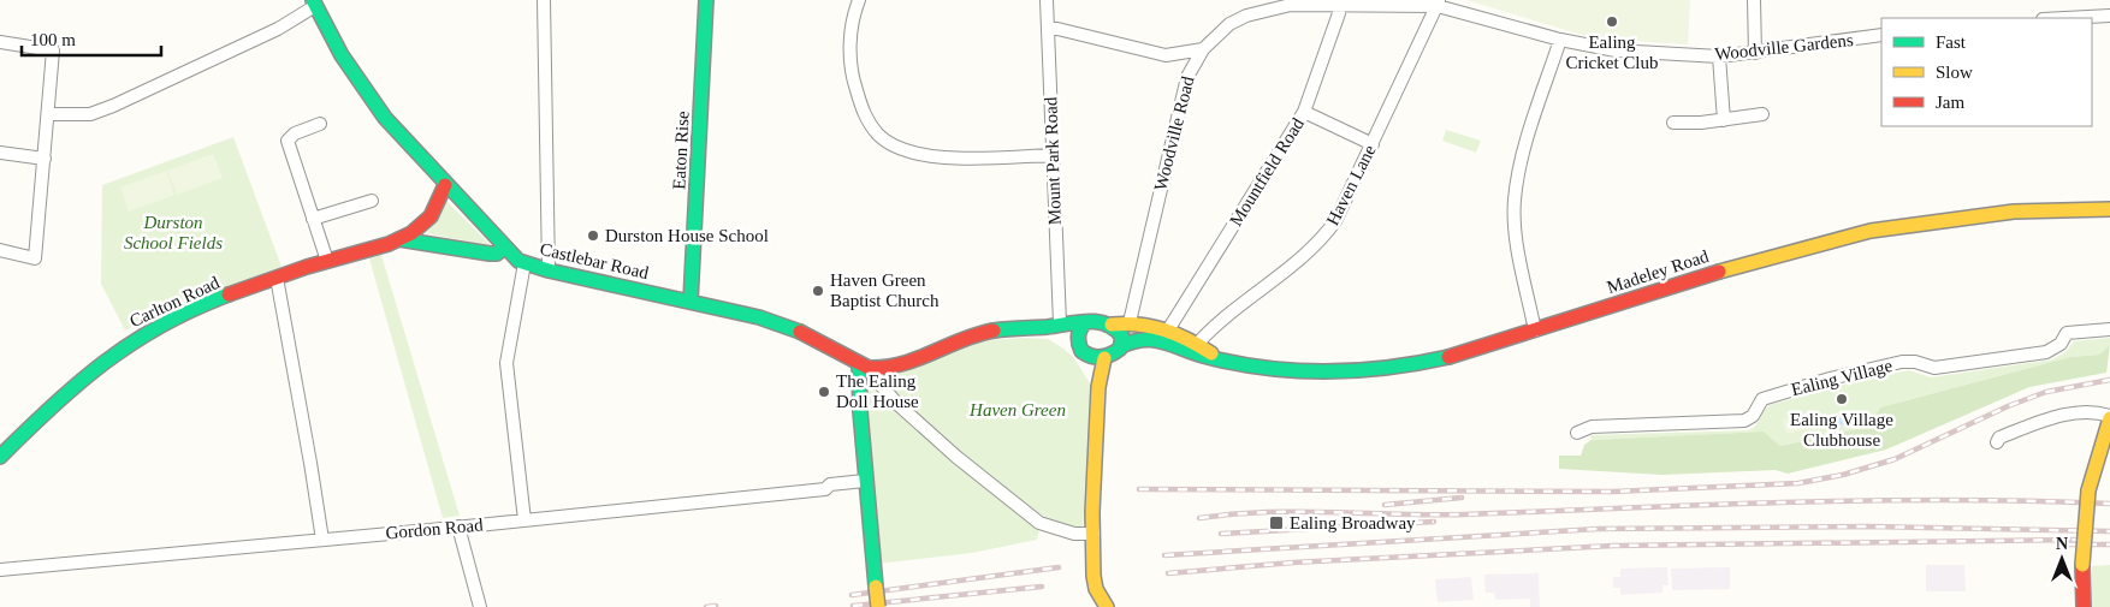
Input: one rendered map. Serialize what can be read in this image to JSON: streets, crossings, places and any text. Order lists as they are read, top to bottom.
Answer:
{
  "streets": {
    "main road": [
      "Eaton Rise",
      "Castlebar Road",
      "Madeley Road",
      "Carlton Road"
    ],
    "street": [
      "Woodville Gardens",
      "Woodville Road",
      "Mount Park Road",
      "Mountfield Road",
      "Haven Lane",
      "Ealing Village",
      "Gordon Road"
    ]
  },
  "crossings": [
    ["Woodville Gardens", "Woodville Road"],
    ["Woodville Gardens", "Haven Lane"],
    ["Woodville Road", "Mountfield Road"],
    ["Woodville Road", "Haven Lane"],
    ["Woodville Road", "Madeley Road"],
    ["Eaton Rise", "Castlebar Road"],
    ["Mountfield Road", "Madeley Road"],
    ["Haven Lane", "Madeley Road"],
    ["Castlebar Road", "Carlton Road"]
  ],
  "parks": ["Durston School Fields", "Haven Green"],
  "places": {
    "other": [
      "Ealing Cricket Club",
      "Durston House School",
      "Haven Green Baptist Church",
      "The Ealing Doll House",
      "Ealing Village Clubhouse"
    ],
    "transit": ["Ealing Broadway"]
  },
  "legend": ["Fast", "Slow", "Jam"],
  "scale_bar": "100 m",
  "north": "top"
}
